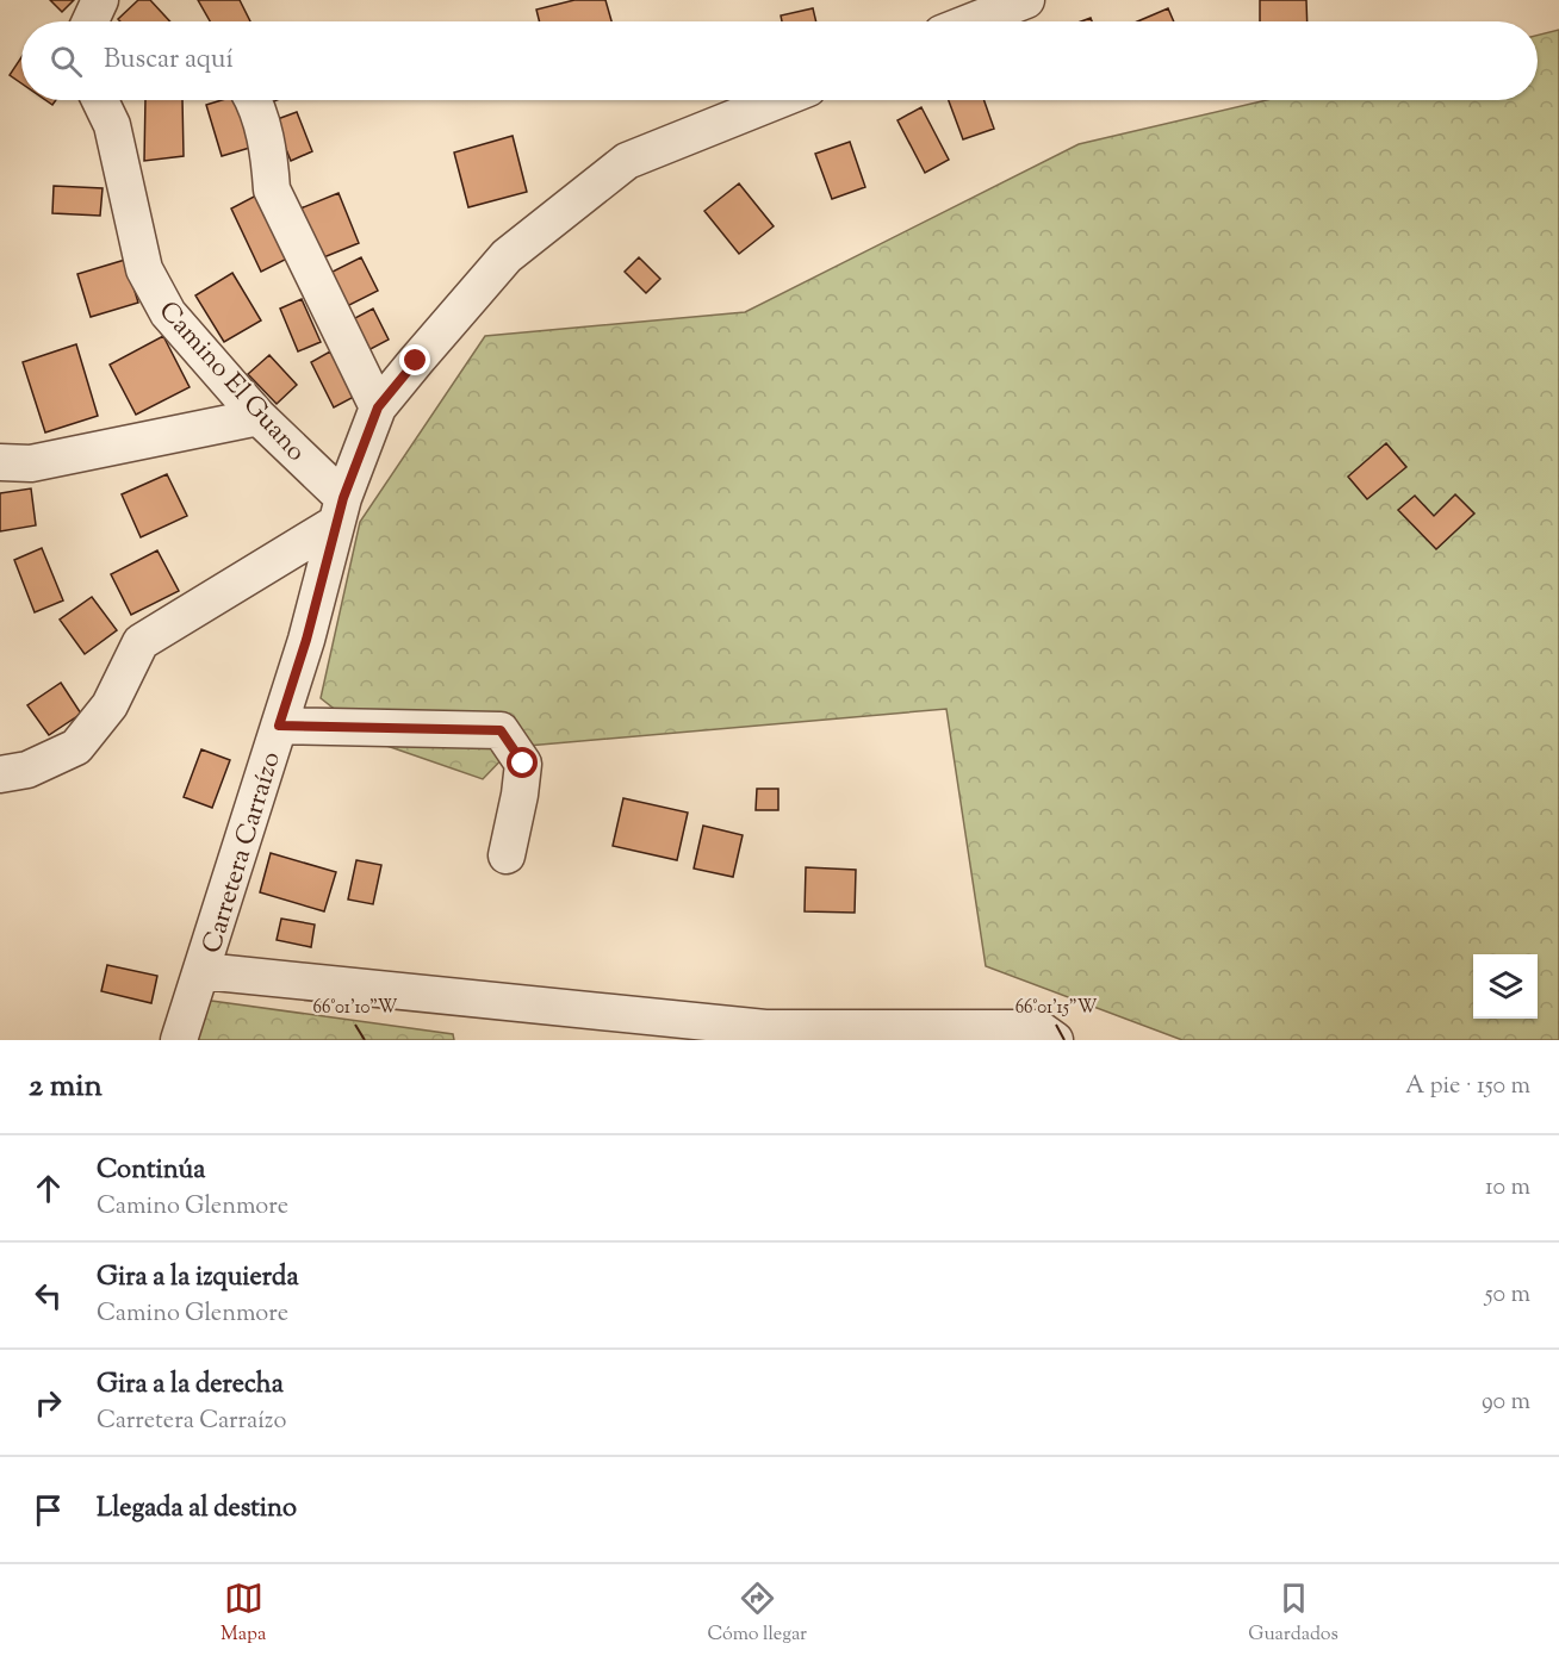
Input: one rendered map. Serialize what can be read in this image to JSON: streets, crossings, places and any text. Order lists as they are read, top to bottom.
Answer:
{
  "streets": {
    "street": ["Camino El Guano", "Carretera Carraízo"]
  },
  "crossings": [
    ["Camino El Guano", "Carretera Carraízo"]
  ],
  "page": {
    "search": "Buscar aquí",
    "heading": ["2 min", "A pie · 150 m"],
    "list": [
      ["Continúa", "Camino Glenmore", "10 m"],
      ["Gira a la izquierda", "Camino Glenmore", "50 m"],
      ["Gira a la derecha", "Carretera Carraízo", "90 m"],
      "Llegada al destino"
    ],
    "nav": ["Mapa", "Cómo llegar", "Guardados"]
  },
  "coordinates": ["66°01'10\"W", "66°01'15\"W"]
}
